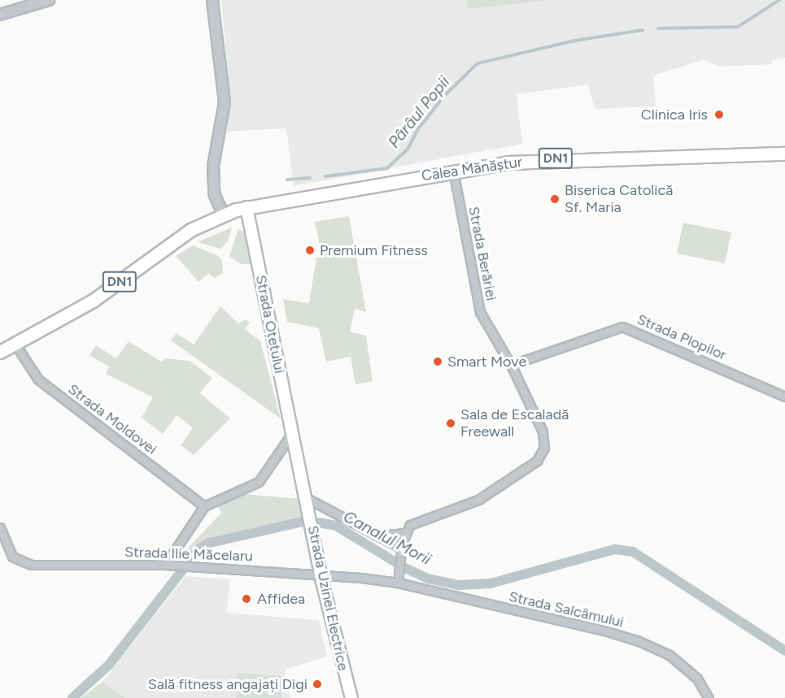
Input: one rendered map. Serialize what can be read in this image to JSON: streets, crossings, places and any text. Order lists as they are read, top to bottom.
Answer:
{
  "streets": {
    "main road": [
      "DN1",
      "Calea Mănăștur",
      "Strada Oțetului",
      "Strada Uzinei Electrice"
    ],
    "street": [
      "Strada Berăriei",
      "Strada Plopilor",
      "Strada Moldovei",
      "Strada Ilie Măcelaru",
      "Strada Salcâmului"
    ]
  },
  "crossings": [
    ["DN1", "Calea Mănăștur"],
    ["DN1", "Strada Moldovei"],
    ["Calea Mănăștur", "Strada Berăriei"],
    ["Calea Mănăștur", "Strada Oțetului"],
    ["Strada Berăriei", "Strada Plopilor"],
    ["Strada Oțetului", "Strada Uzinei Electrice"],
    ["Strada Ilie Măcelaru", "Strada Uzinei Electrice"],
    ["Strada Ilie Măcelaru", "Strada Salcâmului"]
  ],
  "water": ["Pârâul Popii", "Canalul Morii"],
  "places": [
    "Clinica Iris",
    "Biserica Catolică Sf. Maria",
    "Premium Fitness",
    "Smart Move",
    "Sala de Escaladă Freewall",
    "Affidea",
    "Sală fitness angajați Digi"
  ]
}
